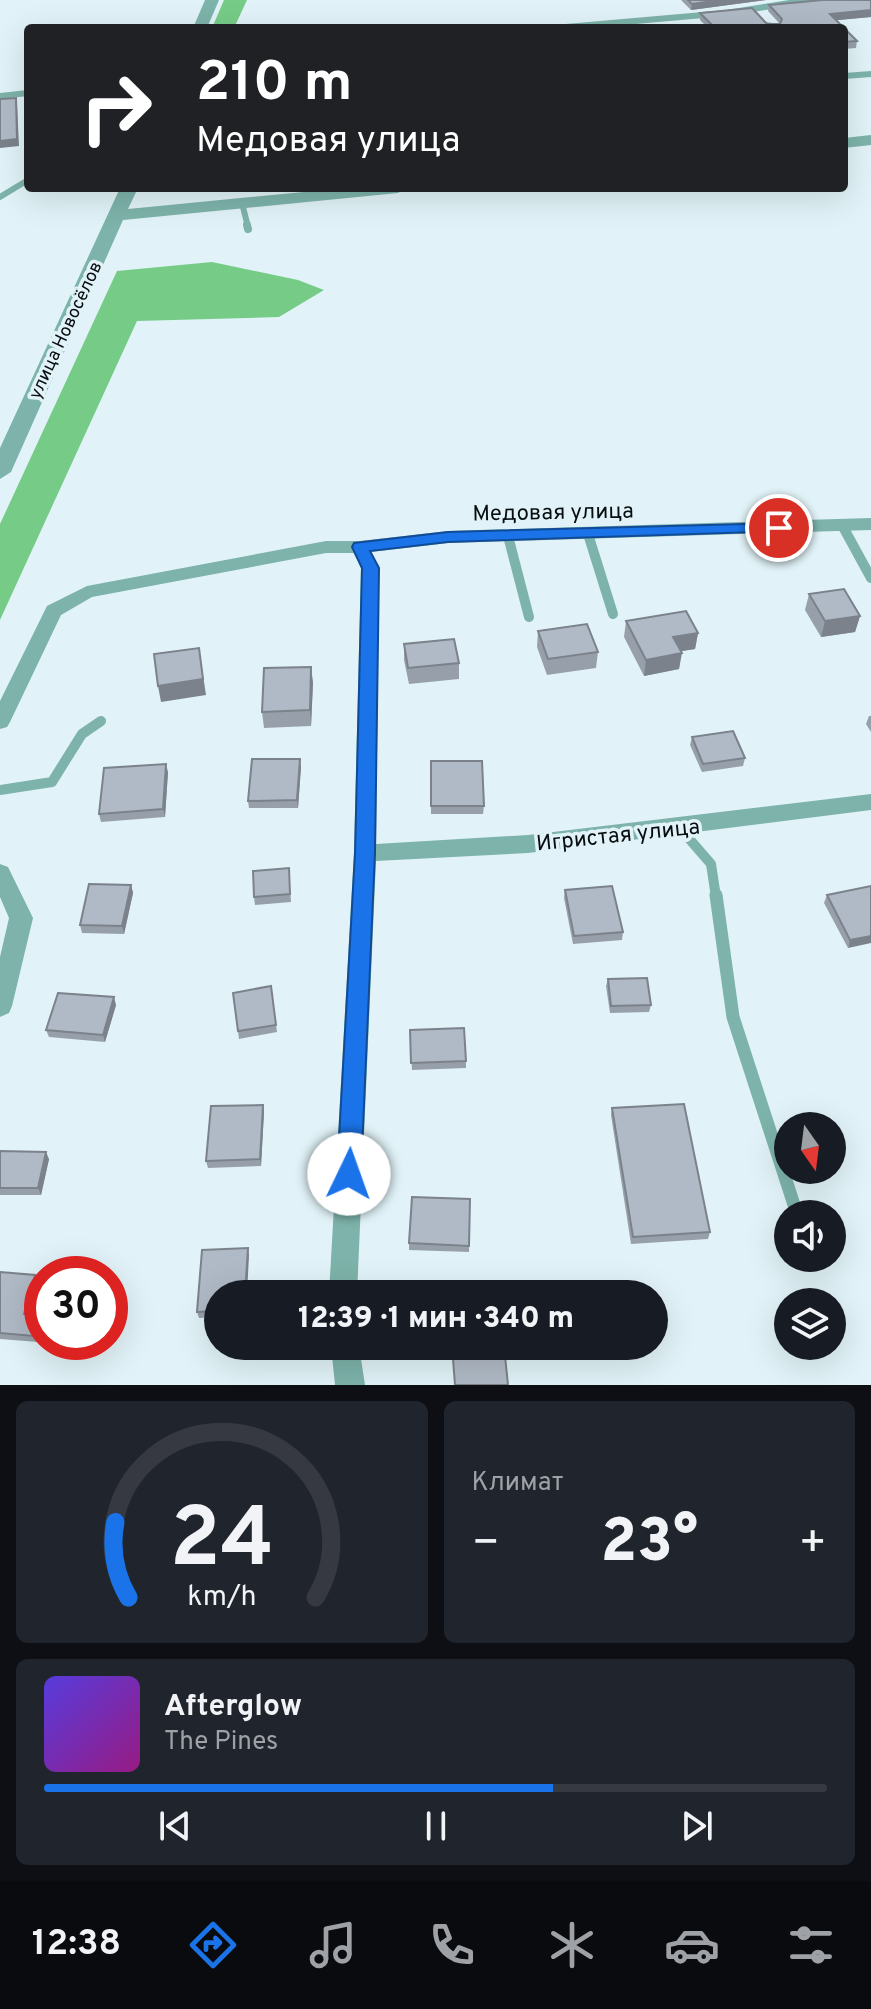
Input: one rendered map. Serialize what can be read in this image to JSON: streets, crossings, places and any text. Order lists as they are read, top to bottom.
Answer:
{
  "streets": {
    "street": ["улица Новосёлов", "Медовая улица", "Игристая улица"]
  },
  "north": "bottom",
  "page": {
    "turn": ["210 m", "Медовая улица"],
    "limit": "30",
    "trip": "12:39 · 1 мин · 340 m",
    "tile": "Климат",
    "heat": ["−", "23°", "+"],
    "song": ["Afterglow", "The Pines"],
    "tabs": "12:38",
    "gauge": ["24", "km/h"]
  }
}
